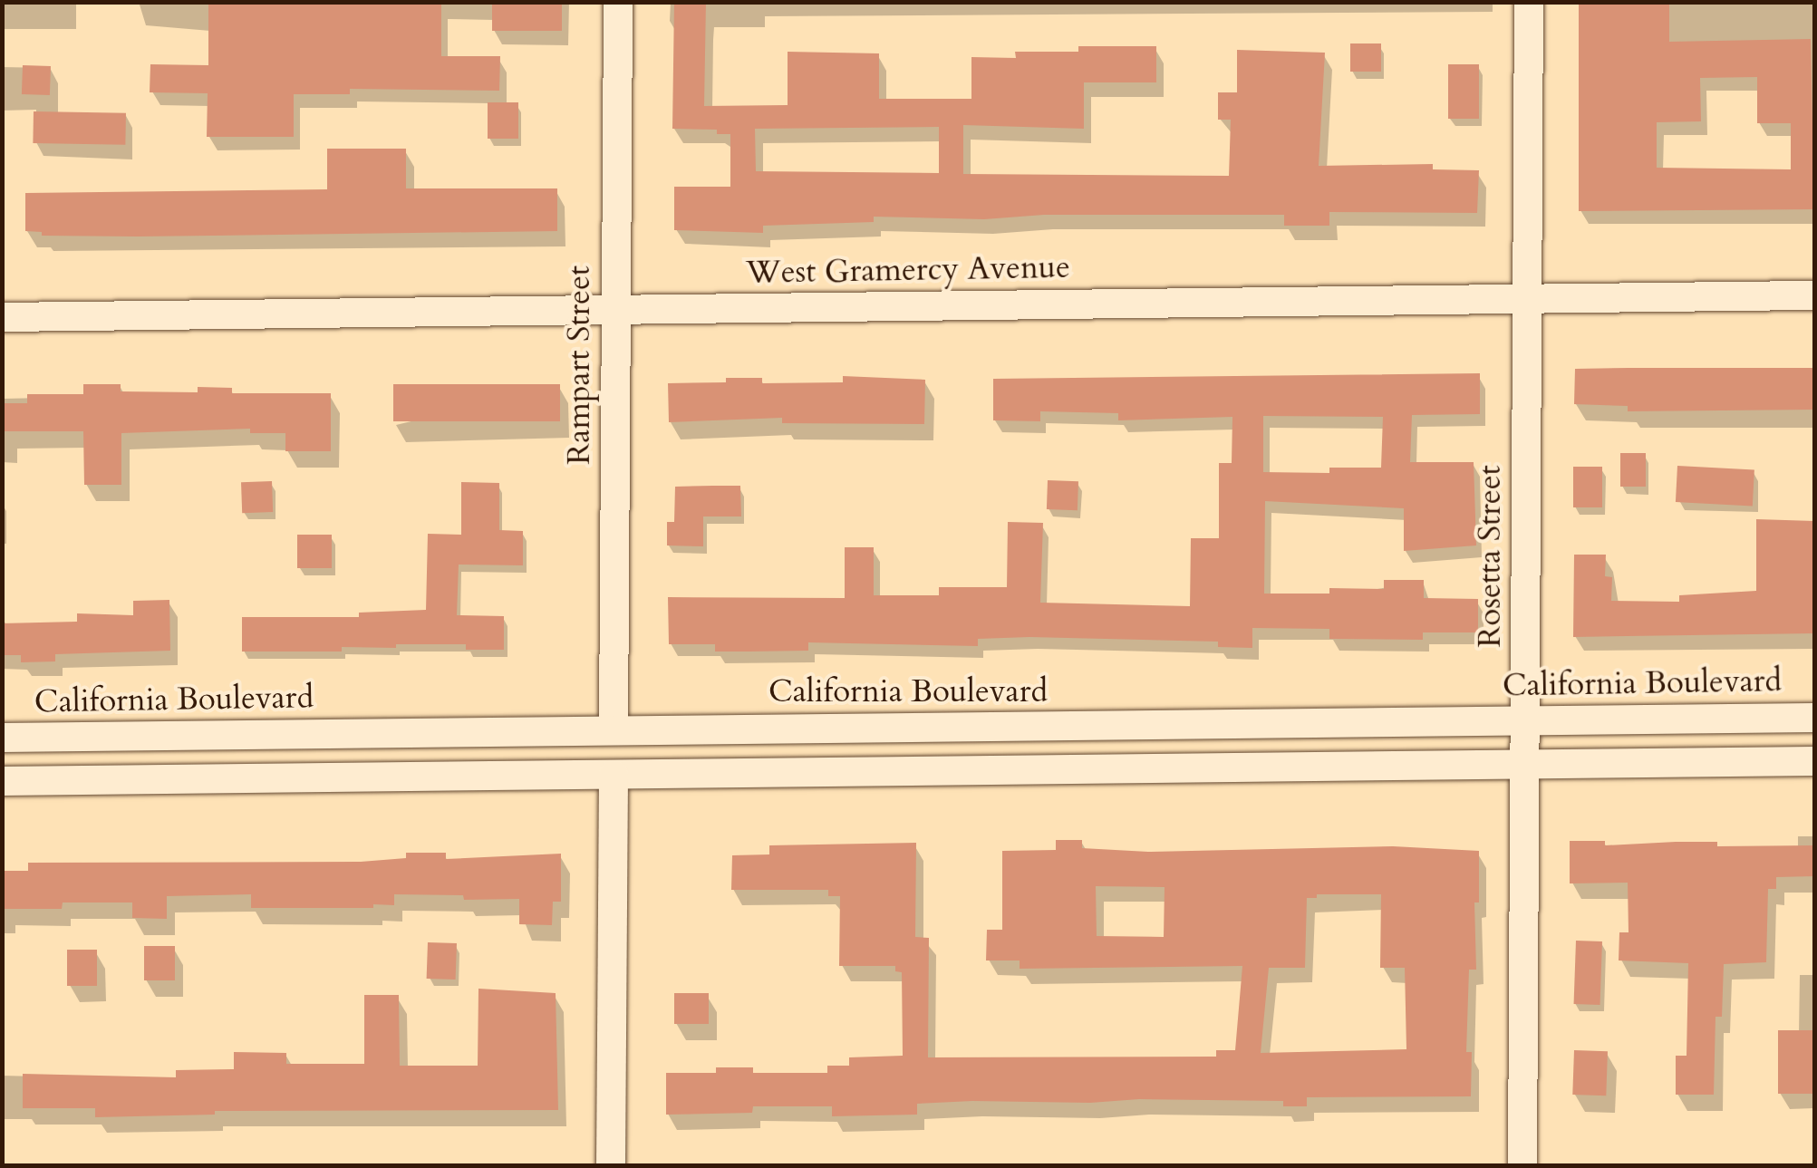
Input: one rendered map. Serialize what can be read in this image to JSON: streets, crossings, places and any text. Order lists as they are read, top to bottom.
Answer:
{
  "streets": {
    "street": [
      "West Gramercy Avenue",
      "Rampart Street",
      "Rosetta Street",
      "California Boulevard"
    ]
  },
  "crossings": [
    ["West Gramercy Avenue", "Rampart Street"],
    ["West Gramercy Avenue", "Rosetta Street"],
    ["Rampart Street", "California Boulevard"],
    ["Rosetta Street", "California Boulevard"]
  ]
}
